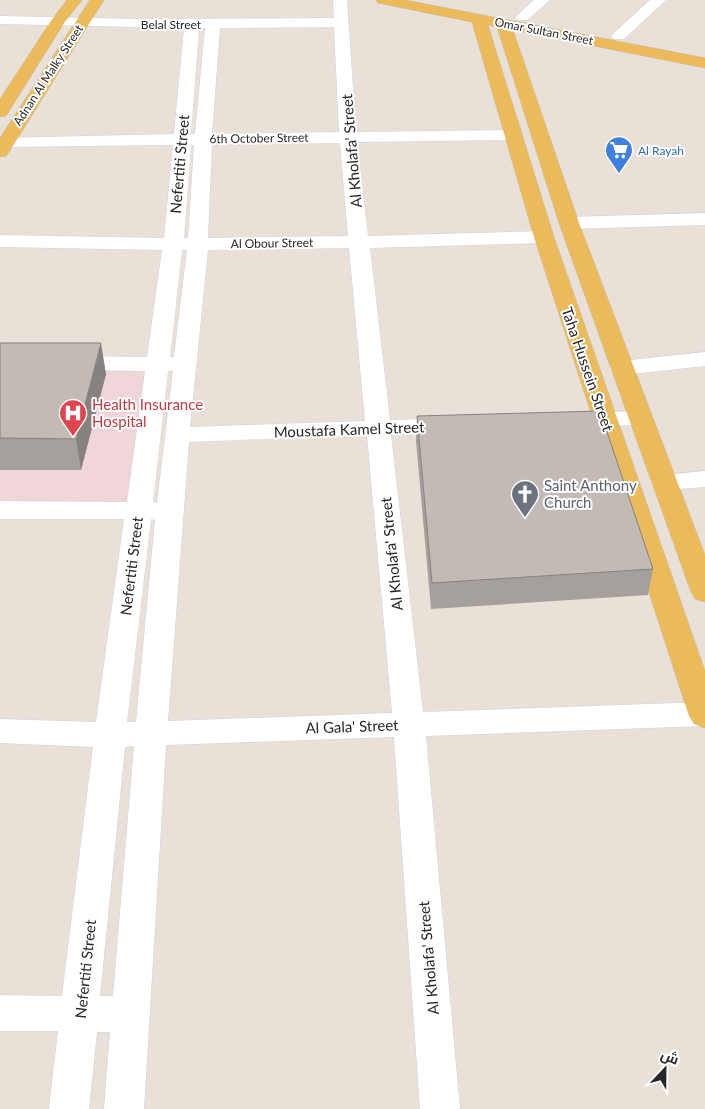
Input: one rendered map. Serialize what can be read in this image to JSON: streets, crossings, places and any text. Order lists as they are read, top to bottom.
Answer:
{
  "streets": {
    "main road": ["Omar Sultan Street", "Adnan Al Malky Street", "Taha Hussein Street"],
    "street": [
      "Belal Street",
      "6th October Street",
      "Al Kholafa' Street",
      "Nefertiti Street",
      "Al Obour Street",
      "Moustafa Kamel Street",
      "Al Gala' Street"
    ]
  },
  "crossings": [
    ["Belal Street", "Adnan Al Malky Street"],
    ["Belal Street", "Al Kholafa' Street"],
    ["Belal Street", "Nefertiti Street"],
    ["Omar Sultan Street", "Taha Hussein Street"],
    ["Adnan Al Malky Street", "6th October Street"],
    ["6th October Street", "Al Kholafa' Street"],
    ["6th October Street", "Nefertiti Street"],
    ["6th October Street", "Taha Hussein Street"],
    ["Al Kholafa' Street", "Al Obour Street"],
    ["Al Kholafa' Street", "Moustafa Kamel Street"],
    ["Al Kholafa' Street", "Al Gala' Street"],
    ["Nefertiti Street", "Al Obour Street"],
    ["Nefertiti Street", "Moustafa Kamel Street"],
    ["Nefertiti Street", "Al Gala' Street"],
    ["Al Obour Street", "Taha Hussein Street"],
    ["Taha Hussein Street", "Al Gala' Street"]
  ],
  "places": {
    "supermarket": ["Al Rayah"],
    "hospital": ["Health Insurance Hospital"],
    "church": ["Saint Anthony Church"]
  },
  "north": "top"
}
